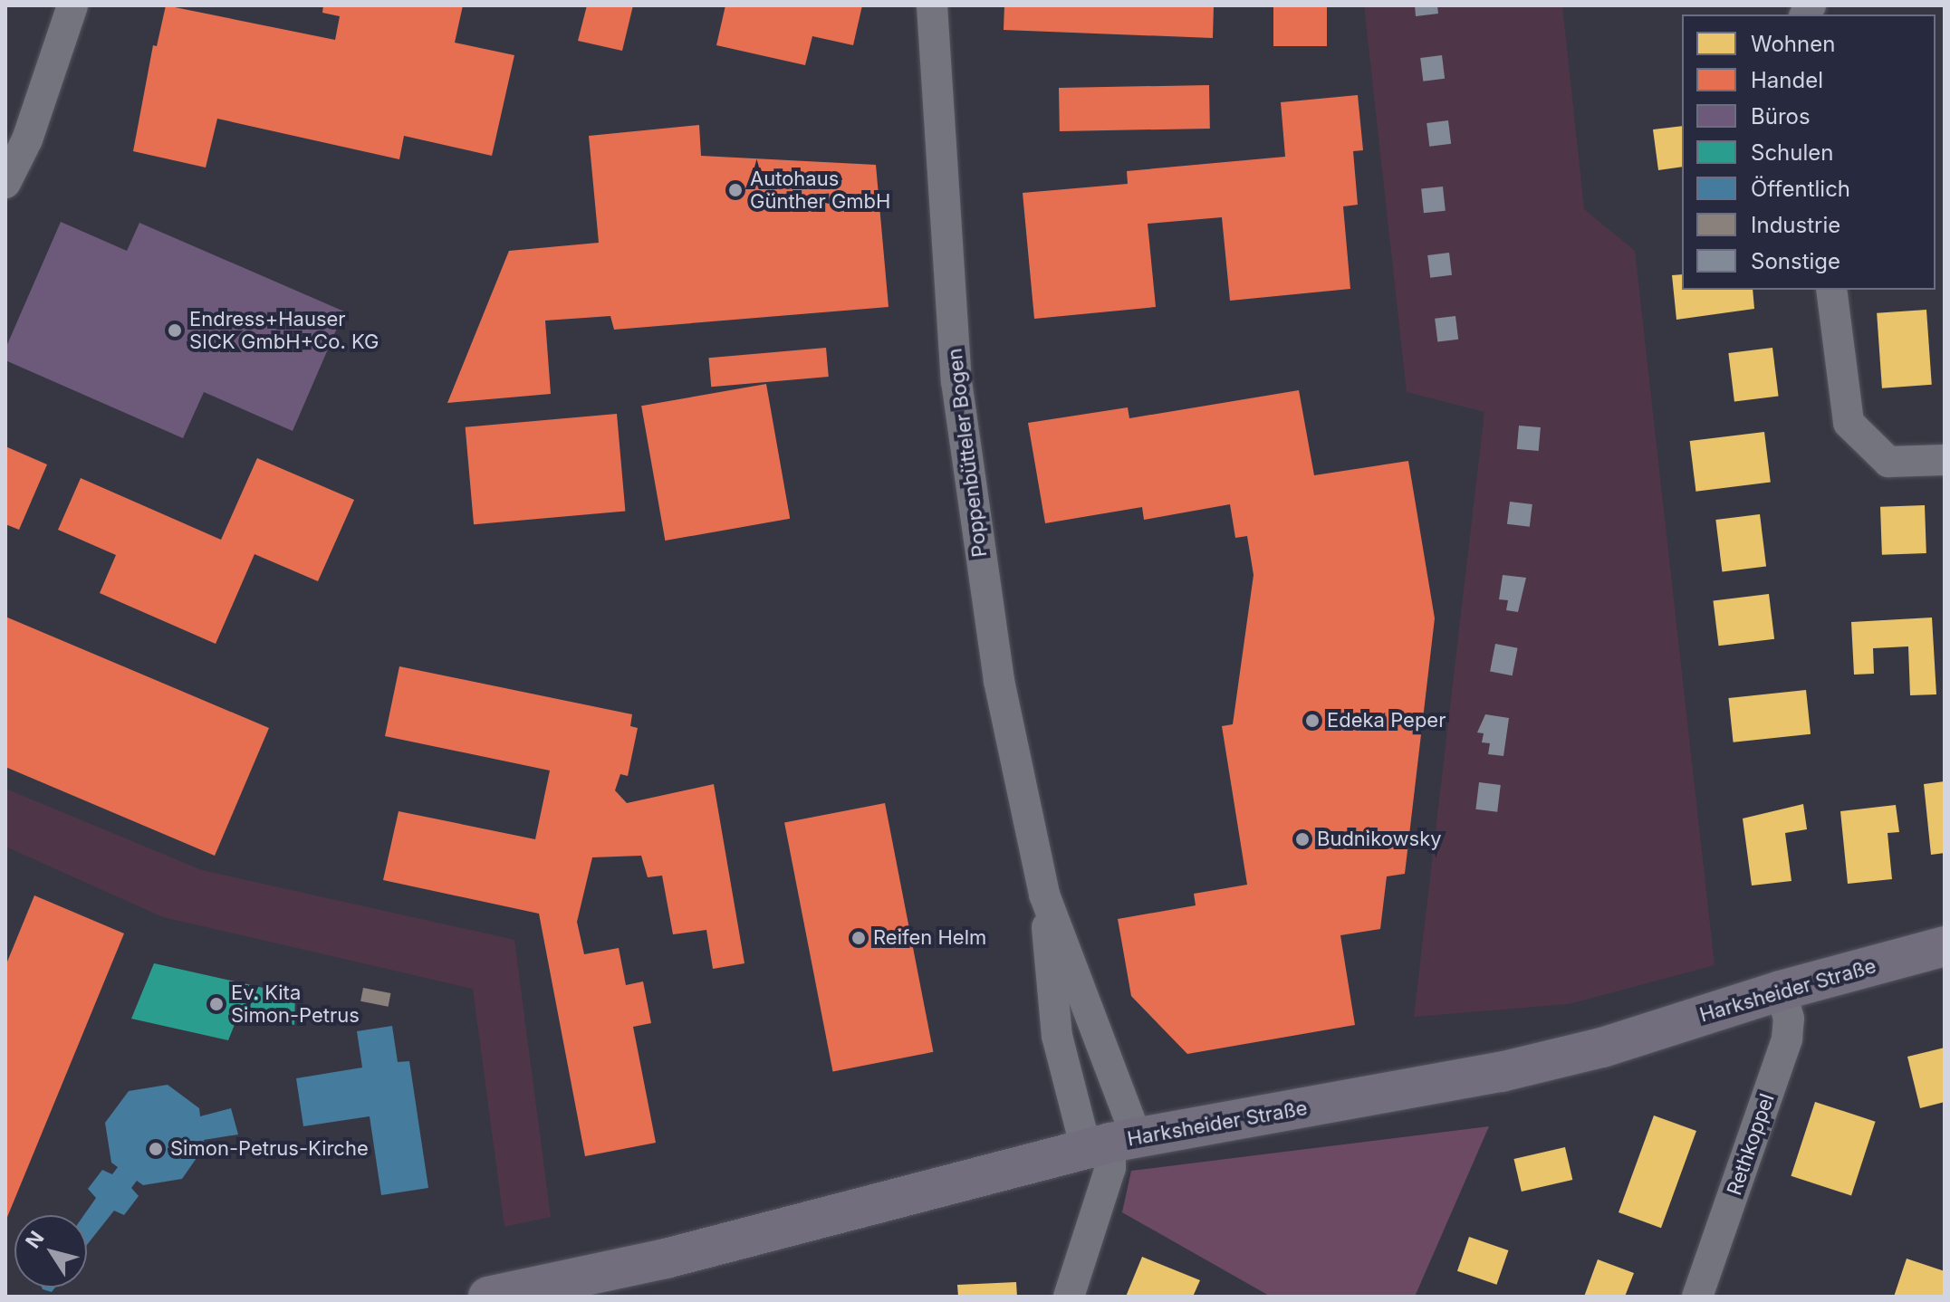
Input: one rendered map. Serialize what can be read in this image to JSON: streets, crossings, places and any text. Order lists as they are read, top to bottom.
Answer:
{
  "streets": {
    "main road": ["Harksheider Straße"],
    "street": ["Poppenbütteler Bogen", "Rethkoppel"]
  },
  "crossings": [
    ["Poppenbütteler Bogen", "Harksheider Straße"],
    ["Harksheider Straße", "Rethkoppel"]
  ],
  "places": [
    "Autohaus Günther GmbH",
    "Endress+Hauser SICK GmbH+Co. KG",
    "Edeka Peper",
    "Budnikowsky",
    "Reifen Helm",
    "Ev. Kita Simon-Petrus",
    "Simon-Petrus-Kirche"
  ],
  "legend": [
    "Wohnen",
    "Handel",
    "Büros",
    "Schulen",
    "Öffentlich",
    "Industrie",
    "Sonstige"
  ],
  "north": "top left"
}
